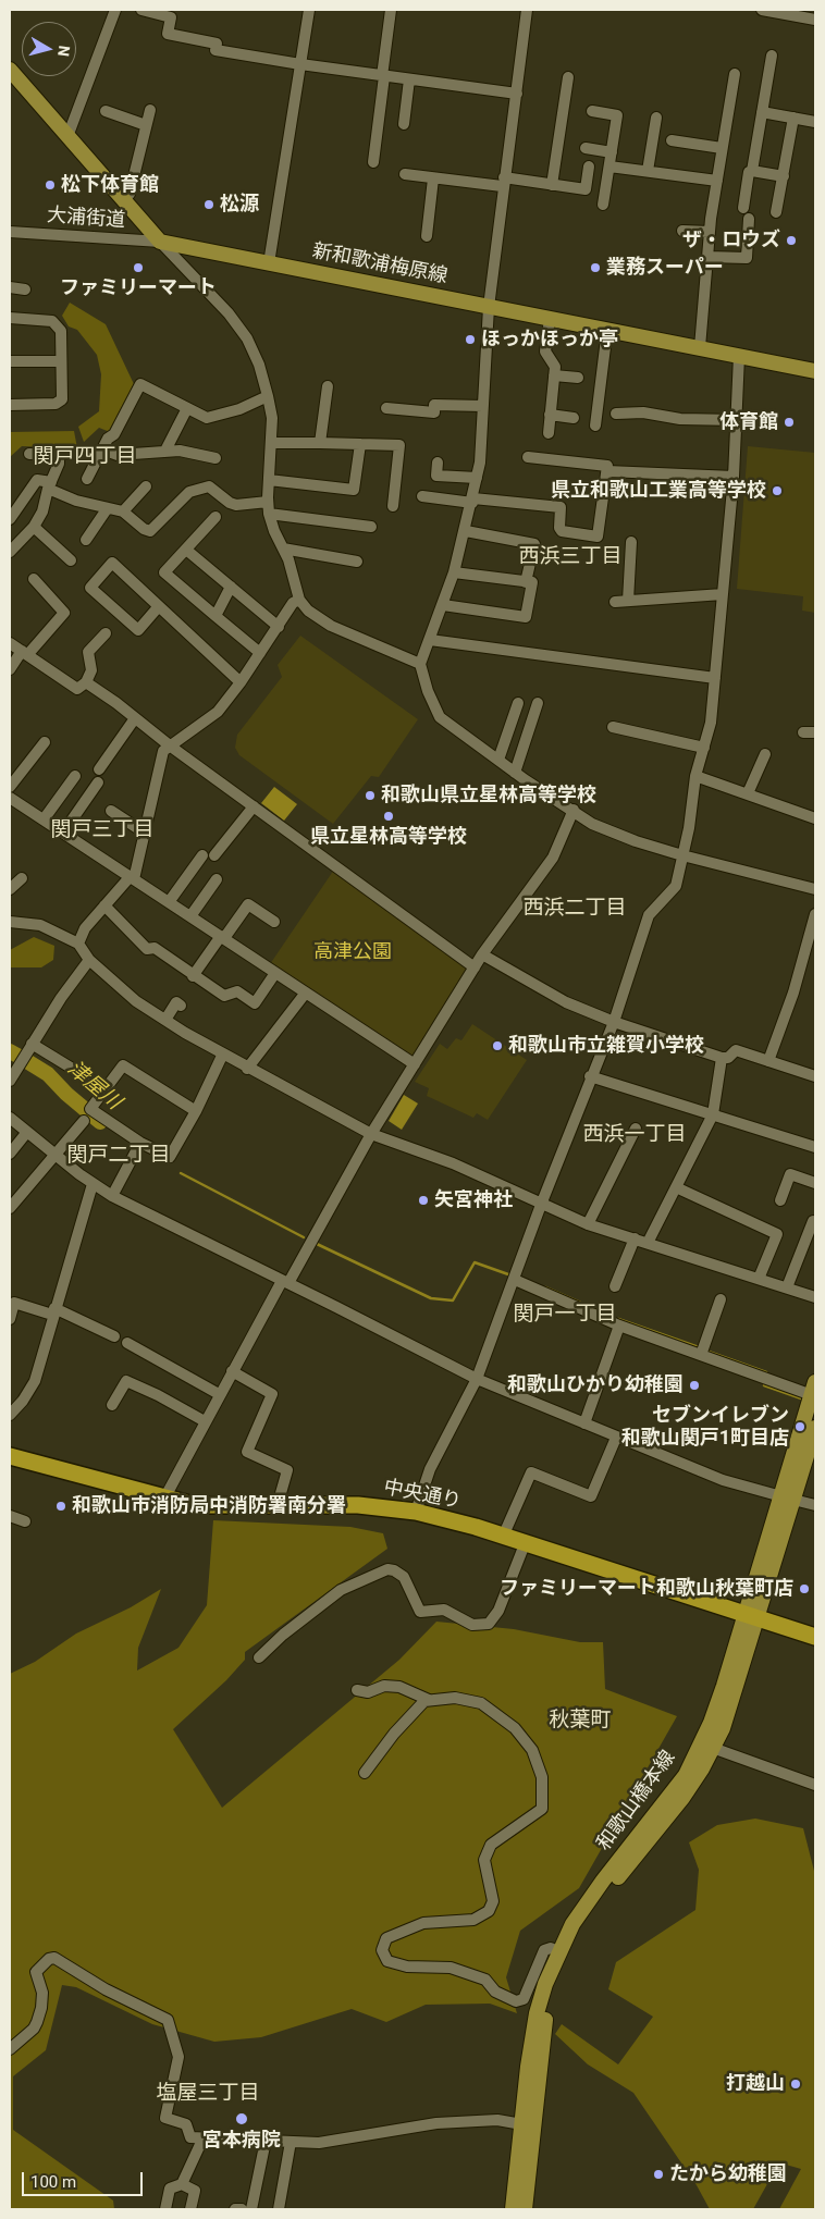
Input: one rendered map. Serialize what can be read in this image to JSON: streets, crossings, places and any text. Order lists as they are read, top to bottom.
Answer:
{
  "streets": {
    "highway": ["中央通り"],
    "main road": ["新和歌浦梅原線", "和歌山橋本線"],
    "street": ["大浦街道"]
  },
  "crossings": [
    ["大浦街道", "新和歌浦梅原線"],
    ["中央通り", "和歌山橋本線"]
  ],
  "districts": [
    "関戸四丁目",
    "西浜三丁目",
    "関戸三丁目",
    "西浜二丁目",
    "西浜一丁目",
    "関戸二丁目",
    "関戸一丁目",
    "秋葉町",
    "塩屋三丁目"
  ],
  "water": ["津屋川"],
  "parks": ["高津公園"],
  "places": [
    "松下体育館",
    "松源",
    "ザ・ロウズ",
    "ファミリーマート",
    "業務スーパー",
    "ほっかほっか亭",
    "体育館",
    "県立和歌山工業高等学校",
    "和歌山県立星林高等学校",
    "県立星林高等学校",
    "和歌山市立雑賀小学校",
    "矢宮神社",
    "和歌山ひかり幼稚園",
    "セブンイレブン 和歌山関戸1町目店",
    "和歌山市消防局中消防署南分署",
    "ファミリーマート和歌山秋葉町店",
    "打越山",
    "宮本病院",
    "たから幼稚園"
  ],
  "scale_bar": "100 m",
  "north": "right"
}
